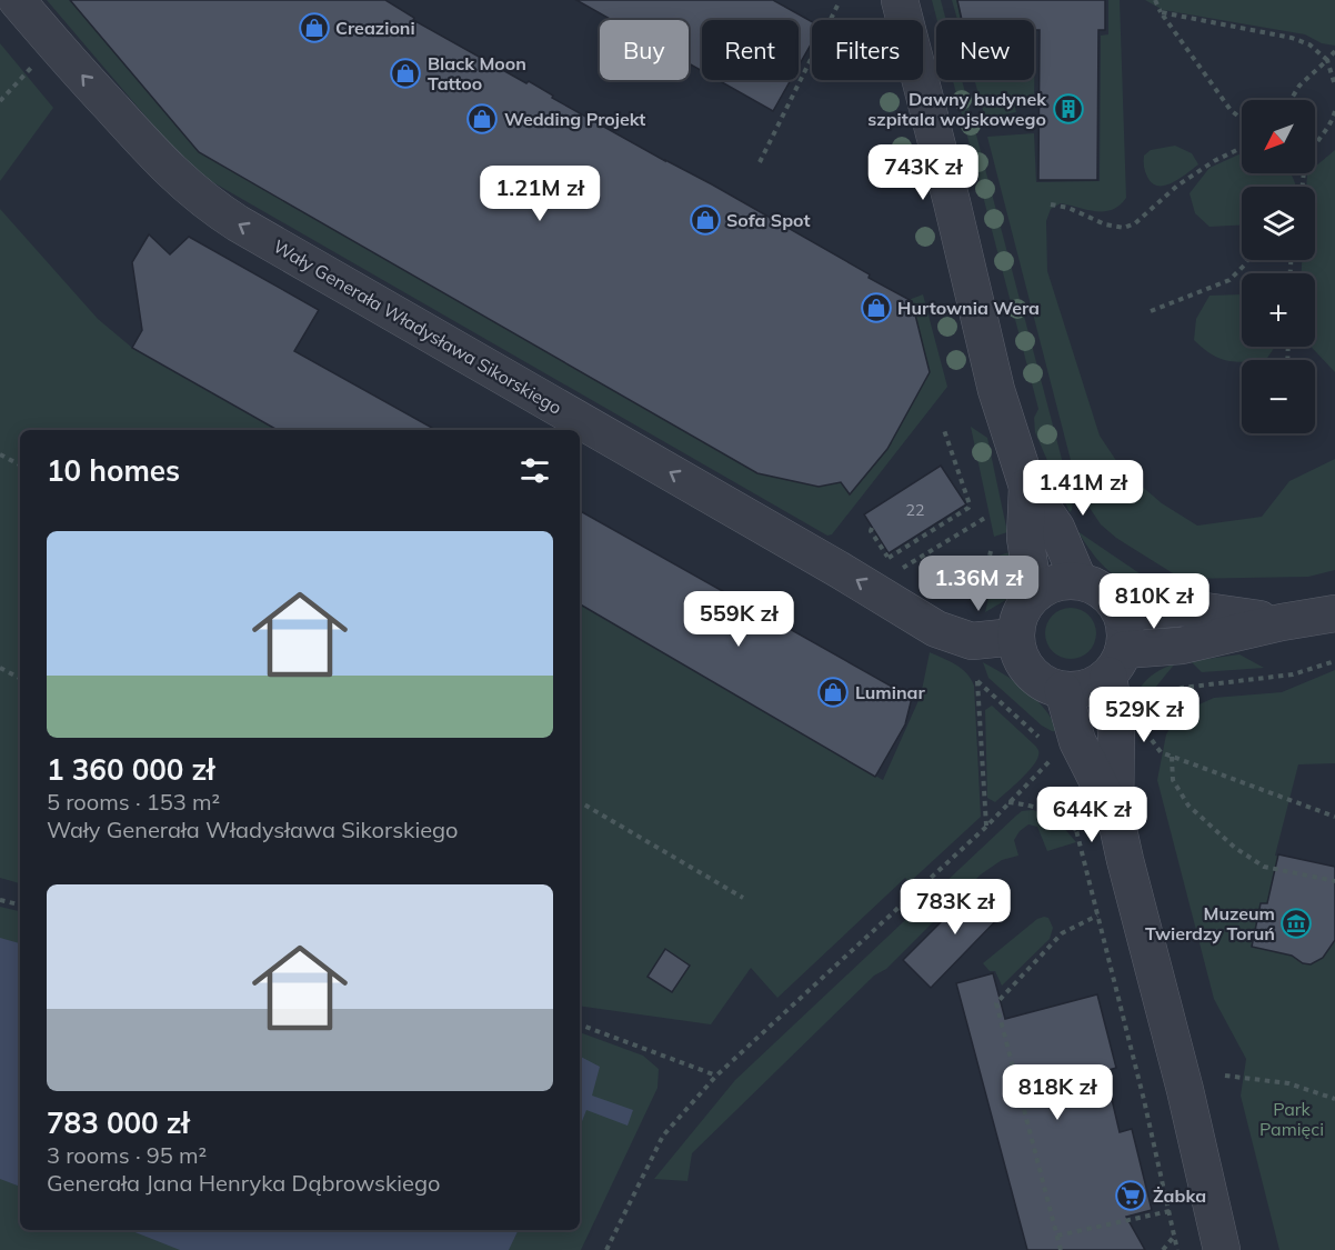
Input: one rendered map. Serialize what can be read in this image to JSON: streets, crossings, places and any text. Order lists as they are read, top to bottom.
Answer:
{
  "streets": {
    "street": ["Wały Generała Władysława Sikorskiego"]
  },
  "one_way": ["Wały Generała Władysława Sikorskiego"],
  "parks": ["Park Pamięci"],
  "places": {
    "shop": [
      "Creazioni",
      "Black Moon Tattoo",
      "Wedding Projekt",
      "Sofa Spot",
      "Hurtownia Wera",
      "Luminar"
    ],
    "building": ["Dawny budynek szpitala wojskowego"],
    "museum": ["Muzeum Twierdzy Toruń"],
    "supermarket": ["Żabka"]
  },
  "house_numbers": ["22"],
  "north": "bottom left",
  "page": {
    "chip": [
      "Buy",
      "Rent",
      "Filters",
      "New"
    ],
    "map_buttons": ["+", "−"],
    "price": [
      "743K zł",
      "1.21M zł",
      "1.41M zł",
      "1.36M zł",
      "810K zł",
      "559K zł",
      "529K zł",
      "644K zł",
      "783K zł",
      "818K zł"
    ],
    "heading": "10 homes",
    "list": [
      {
        "name": "1 360 000 zł",
        "note": "5 rooms · 153 m² · Wały Generała Władysława Sikorskiego"
      },
      {
        "name": "783 000 zł",
        "note": "3 rooms · 95 m² · Generała Jana Henryka Dąbrowskiego"
      }
    ]
  }
}
